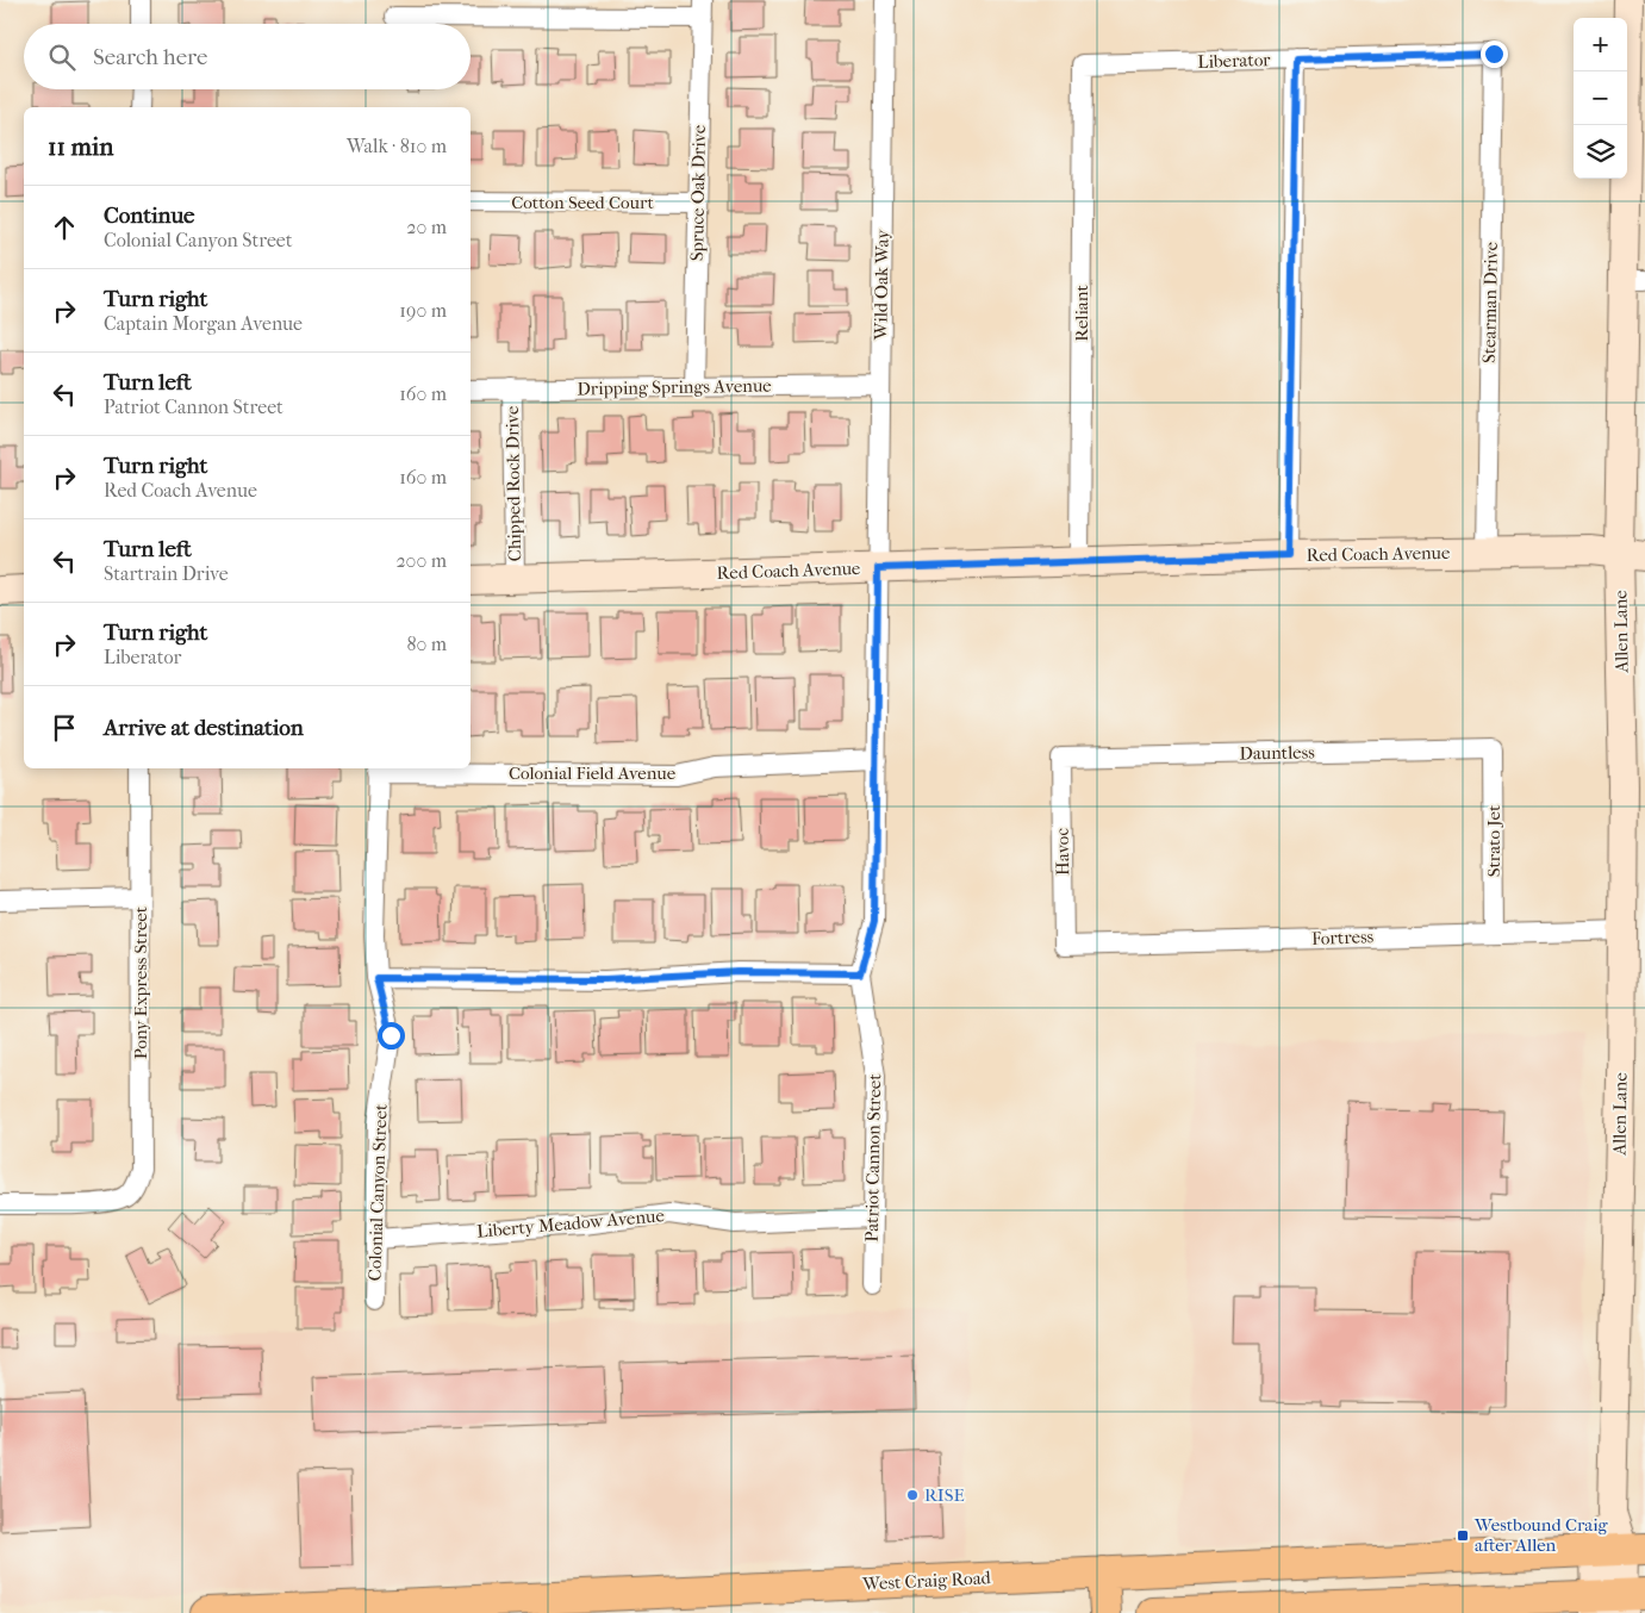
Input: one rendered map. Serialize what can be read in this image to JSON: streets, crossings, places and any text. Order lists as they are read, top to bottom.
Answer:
{
  "streets": {
    "main road": ["Red Coach Avenue", "Allen Lane", "West Craig Road"],
    "street": [
      "Liberator",
      "Spruce Oak Drive",
      "Cotton Seed Court",
      "Wild Oak Way",
      "Stearman Drive",
      "Reliant",
      "Dripping Springs Avenue",
      "Chipped Rock Drive",
      "Dauntless",
      "Colonial Field Avenue",
      "Strato Jet",
      "Havoc",
      "Fortress",
      "Pony Express Street",
      "Patriot Cannon Street",
      "Colonial Canyon Street",
      "Liberty Meadow Avenue"
    ]
  },
  "crossings": [
    ["Liberator", "Stearman Drive"],
    ["Liberator", "Reliant"],
    ["Spruce Oak Drive", "Cotton Seed Court"],
    ["Spruce Oak Drive", "Dripping Springs Avenue"],
    ["Wild Oak Way", "Dripping Springs Avenue"],
    ["Wild Oak Way", "Red Coach Avenue"],
    ["Wild Oak Way", "Patriot Cannon Street"],
    ["Stearman Drive", "Red Coach Avenue"],
    ["Reliant", "Red Coach Avenue"],
    ["Dripping Springs Avenue", "Chipped Rock Drive"],
    ["Chipped Rock Drive", "Red Coach Avenue"],
    ["Red Coach Avenue", "Allen Lane"],
    ["Red Coach Avenue", "Patriot Cannon Street"],
    ["Allen Lane", "Fortress"],
    ["Allen Lane", "West Craig Road"],
    ["Dauntless", "Strato Jet"],
    ["Dauntless", "Havoc"],
    ["Colonial Field Avenue", "Patriot Cannon Street"],
    ["Colonial Field Avenue", "Colonial Canyon Street"],
    ["Strato Jet", "Fortress"],
    ["Havoc", "Fortress"],
    ["Patriot Cannon Street", "Liberty Meadow Avenue"],
    ["Colonial Canyon Street", "Liberty Meadow Avenue"]
  ],
  "places": {
    "other": ["RISE"],
    "transit": ["Westbound Craig after Allen"]
  },
  "page": {
    "map_buttons": ["+", "−"],
    "search": "Search here",
    "heading": ["11 min", "Walk · 810 m"],
    "list": [
      ["Continue", "Colonial Canyon Street", "20 m"],
      ["Turn right", "Captain Morgan Avenue", "190 m"],
      ["Turn left", "Patriot Cannon Street", "160 m"],
      ["Turn right", "Red Coach Avenue", "160 m"],
      ["Turn left", "Startrain Drive", "200 m"],
      ["Turn right", "Liberator", "80 m"],
      "Arrive at destination"
    ]
  }
}
